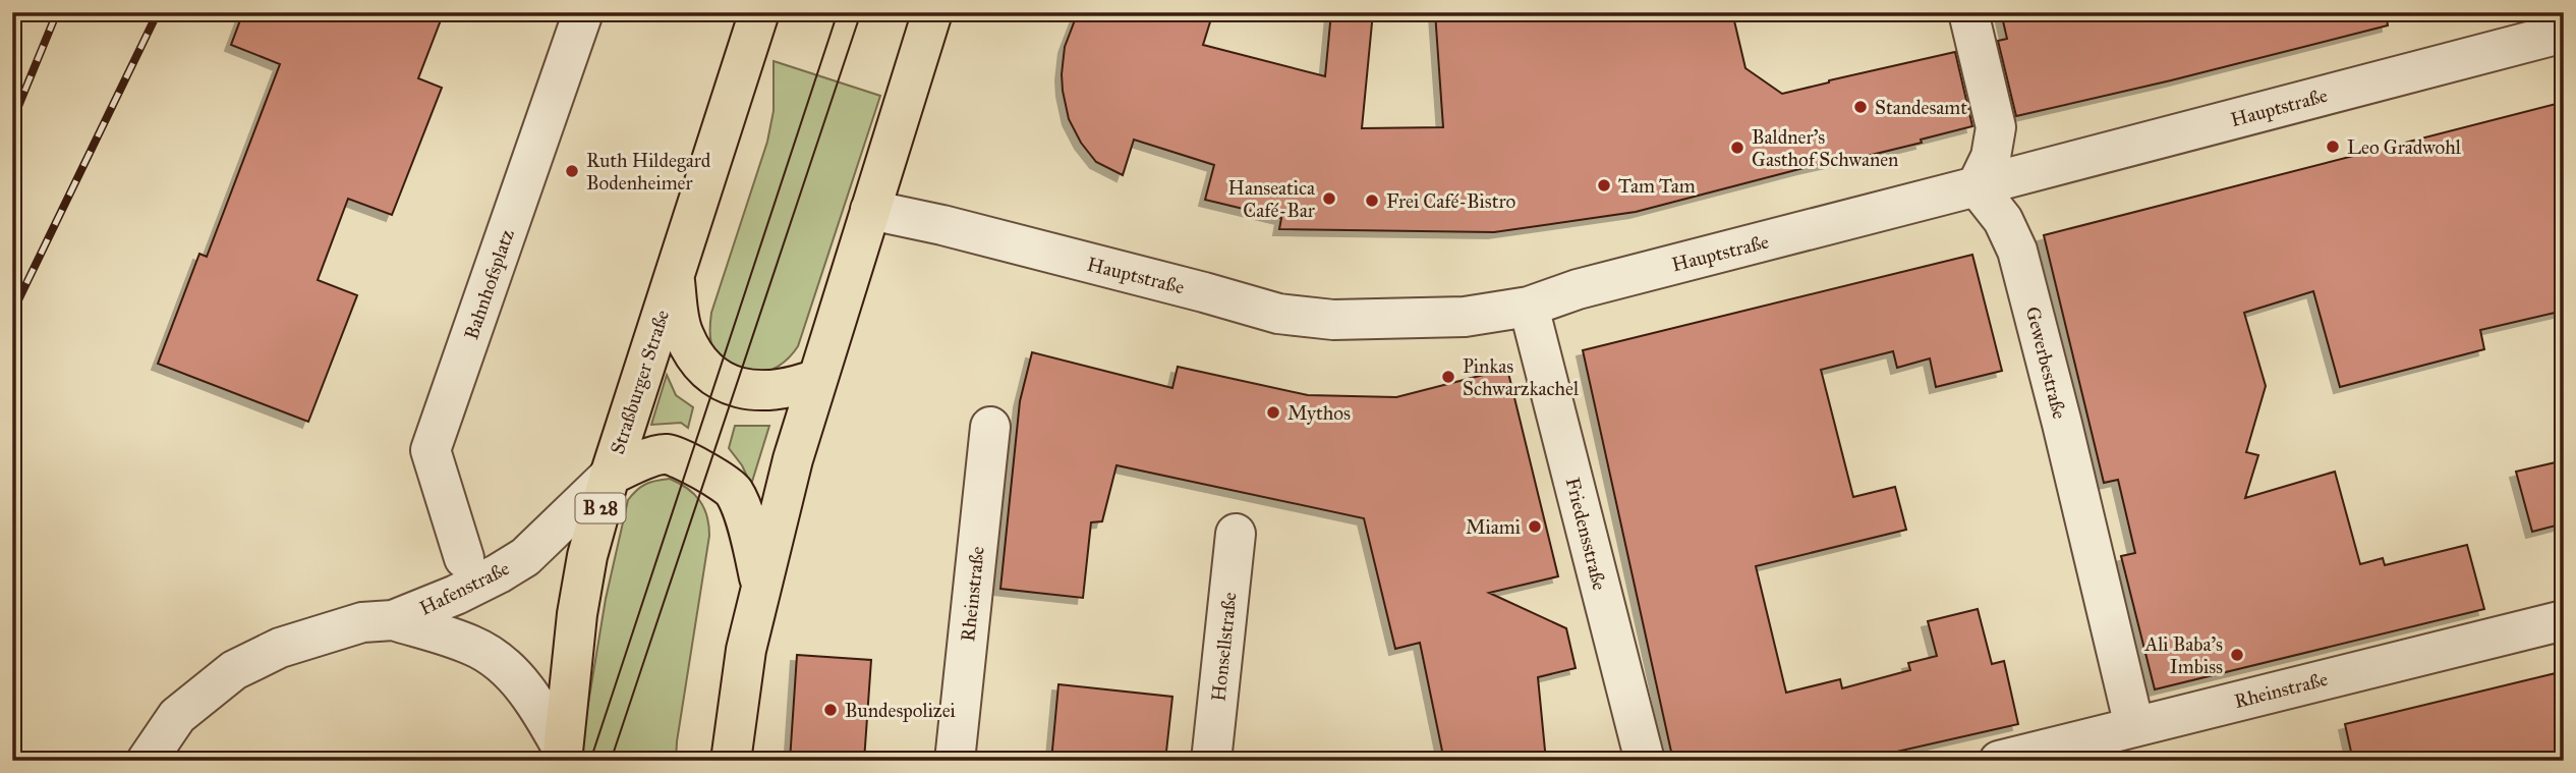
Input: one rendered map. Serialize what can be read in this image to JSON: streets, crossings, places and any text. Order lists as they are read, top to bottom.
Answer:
{
  "streets": {
    "main road": ["Straßburger Straße", "B 28", "Hafenstraße"],
    "street": [
      "Hauptstraße",
      "Bahnhofsplatz",
      "Gewerbestraße",
      "Friedensstraße",
      "Rheinstraße",
      "Honsellstraße"
    ]
  },
  "crossings": [
    ["Hauptstraße", "Gewerbestraße"],
    ["Hauptstraße", "Friedensstraße"],
    ["Gewerbestraße", "Rheinstraße"],
    ["Straßburger Straße", "Hafenstraße"]
  ],
  "places": [
    "Standesamt",
    "Leo Gradwohl",
    "Baldner's Gasthof Schwanen",
    "Ruth Hildegard Bodenheimer",
    "Tam Tam",
    "Hanseatica Café-Bar",
    "Frei Café-Bistro",
    "Pinkas Schwarzkachel",
    "Mythos",
    "Miami",
    "Ali Baba's Imbiss",
    "Bundespolizei"
  ]
}
